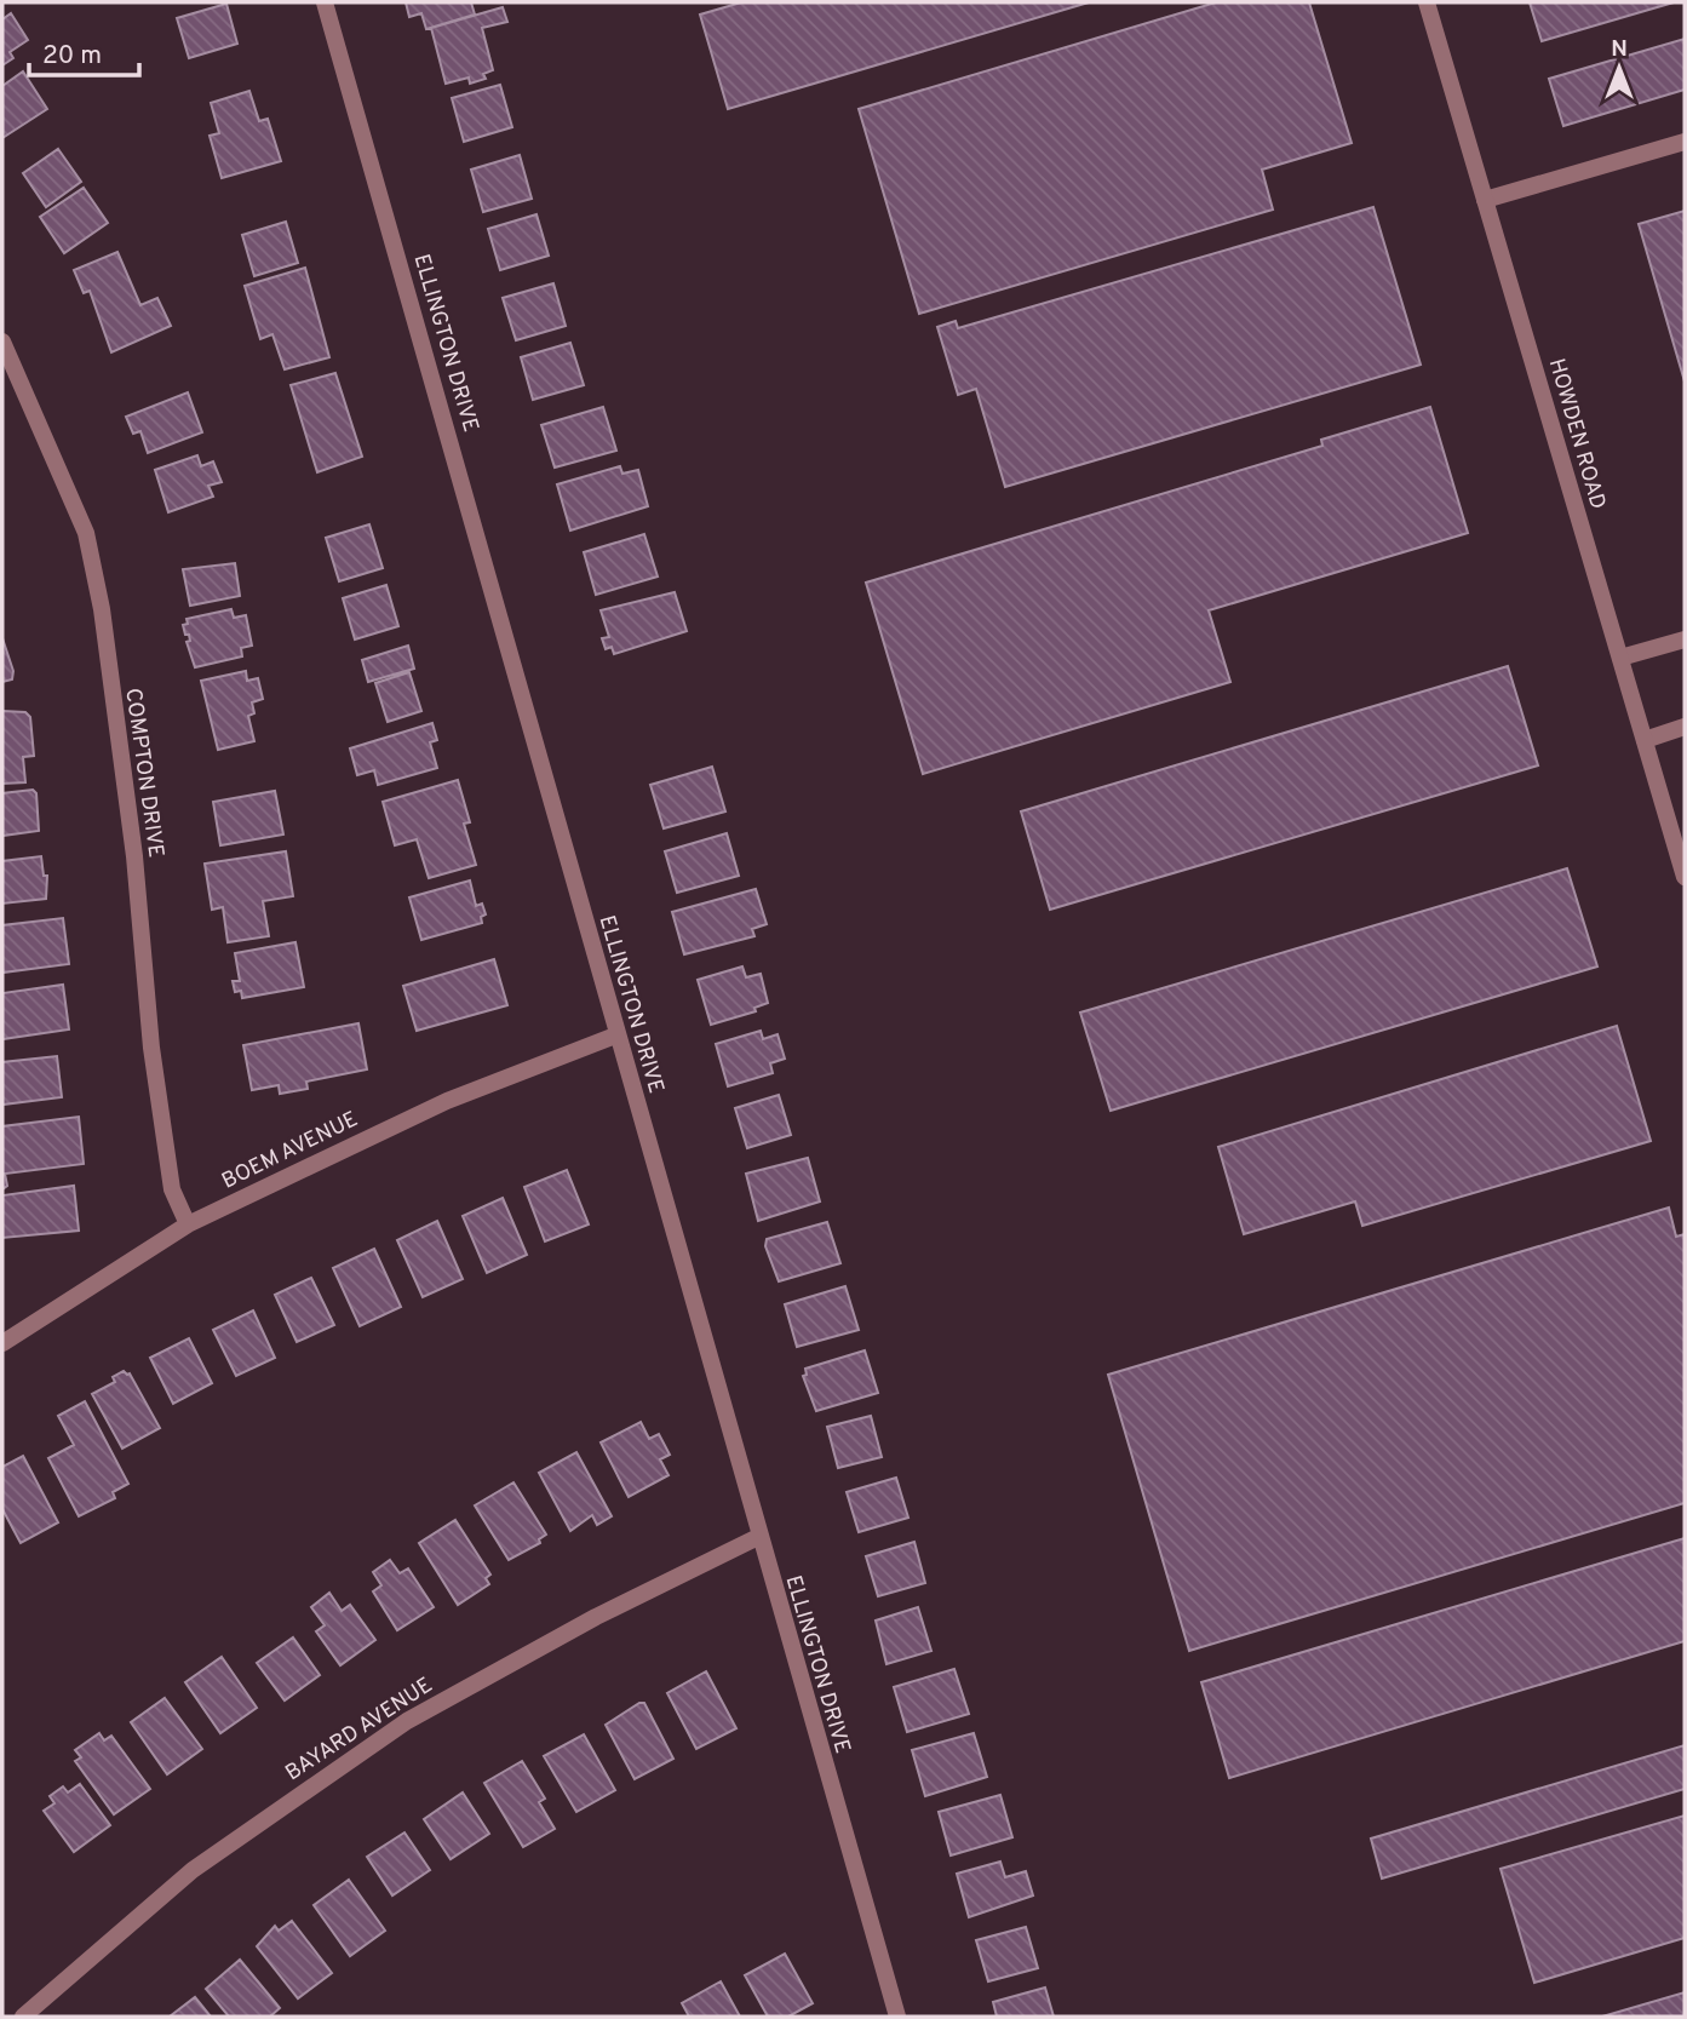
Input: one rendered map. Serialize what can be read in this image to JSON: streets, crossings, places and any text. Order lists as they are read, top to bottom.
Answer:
{
  "streets": {
    "street": [
      "ELLINGTON DRIVE",
      "HOWDEN ROAD",
      "COMPTON DRIVE",
      "BOEM AVENUE",
      "BAYARD AVENUE"
    ]
  },
  "crossings": [
    ["ELLINGTON DRIVE", "BOEM AVENUE"],
    ["ELLINGTON DRIVE", "BAYARD AVENUE"],
    ["COMPTON DRIVE", "BOEM AVENUE"]
  ],
  "scale_bar": "20 m",
  "north": "top"
}
